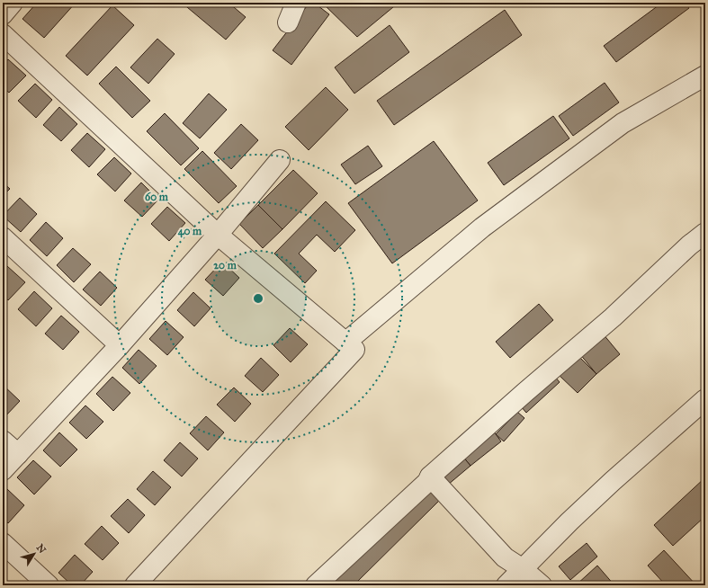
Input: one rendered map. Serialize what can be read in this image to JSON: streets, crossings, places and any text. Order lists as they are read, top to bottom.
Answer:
{
  "north": "top right",
  "rings": ["60 m", "40 m", "20 m"]
}
